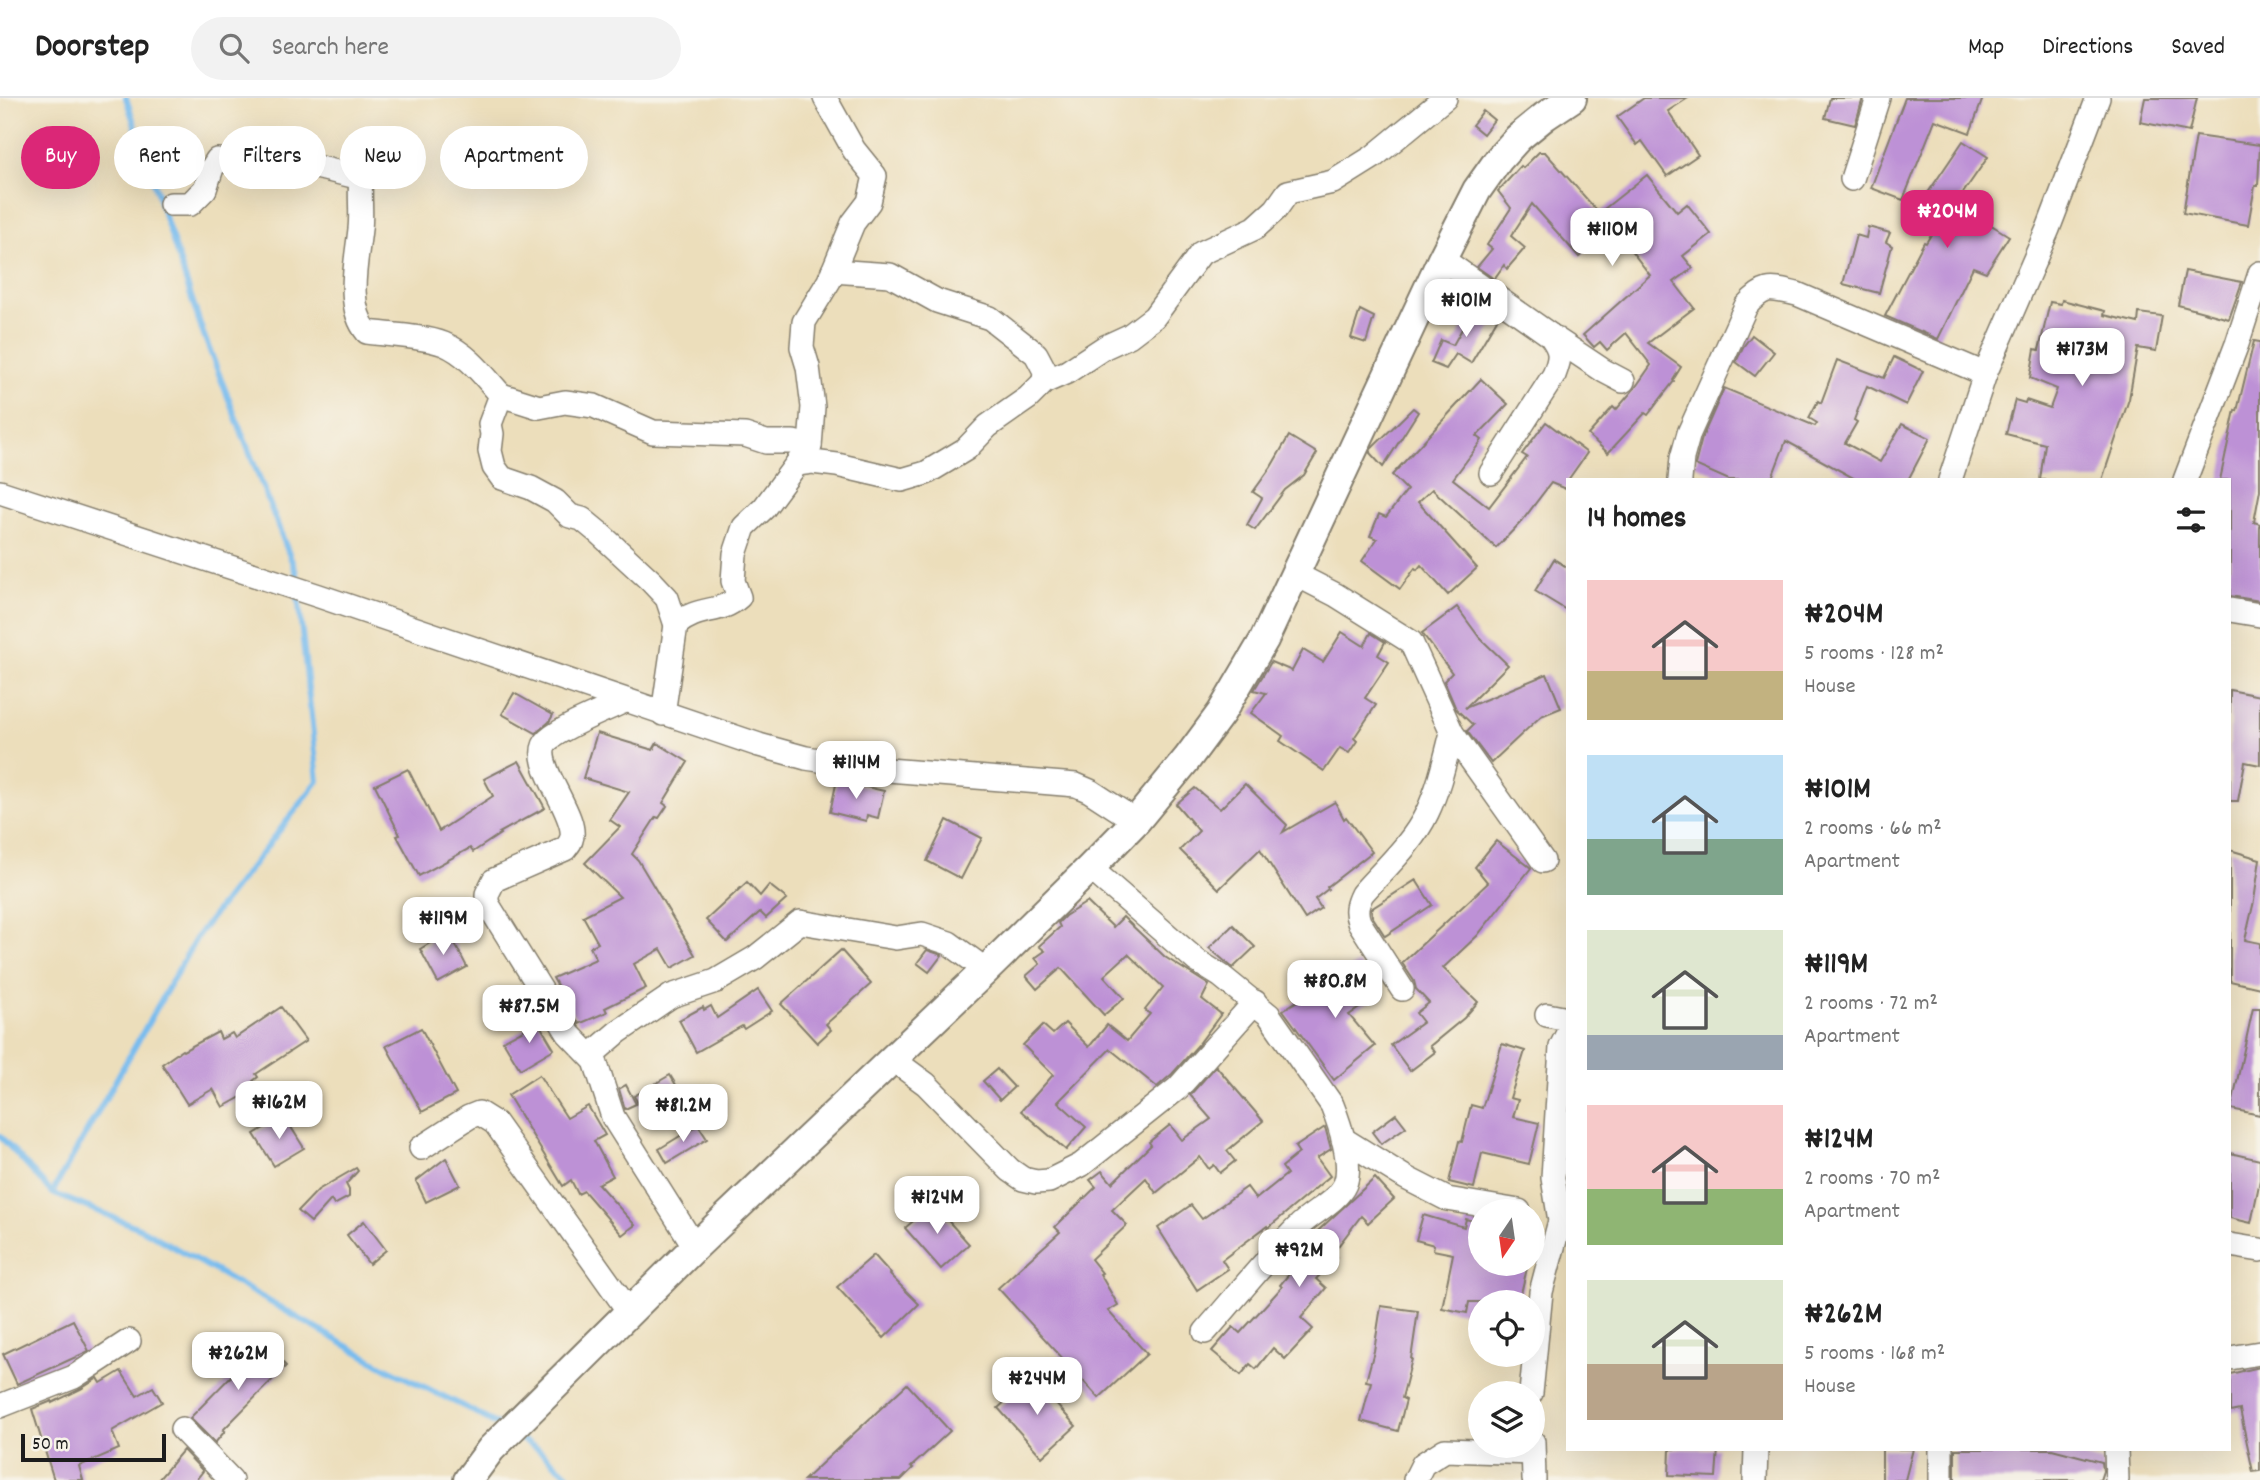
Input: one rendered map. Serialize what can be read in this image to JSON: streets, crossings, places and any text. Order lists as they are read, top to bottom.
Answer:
{
  "scale_bar": "50 m",
  "north": "bottom",
  "page": {
    "header": "Doorstep",
    "search": "Search here",
    "nav": ["Map", "Directions", "Saved"],
    "chip": [
      "Buy",
      "Rent",
      "Filters",
      "New",
      "Apartment"
    ],
    "price": [
      "₦204M",
      "₦110M",
      "₦101M",
      "₦173M",
      "₦114M",
      "₦119M",
      "₦80.8M",
      "₦87.5M",
      "₦162M",
      "₦81.2M",
      "₦124M",
      "₦92M",
      "₦262M",
      "₦244M"
    ],
    "heading": "14 homes",
    "list": [
      {
        "name": "₦204M",
        "note": "5 rooms · 128 m² · House"
      },
      {
        "name": "₦101M",
        "note": "2 rooms · 66 m² · Apartment"
      },
      {
        "name": "₦119M",
        "note": "2 rooms · 72 m² · Apartment"
      },
      {
        "name": "₦124M",
        "note": "2 rooms · 70 m² · Apartment"
      },
      {
        "name": "₦262M",
        "note": "5 rooms · 168 m² · House"
      }
    ],
    "scale": "50 m"
  }
}
